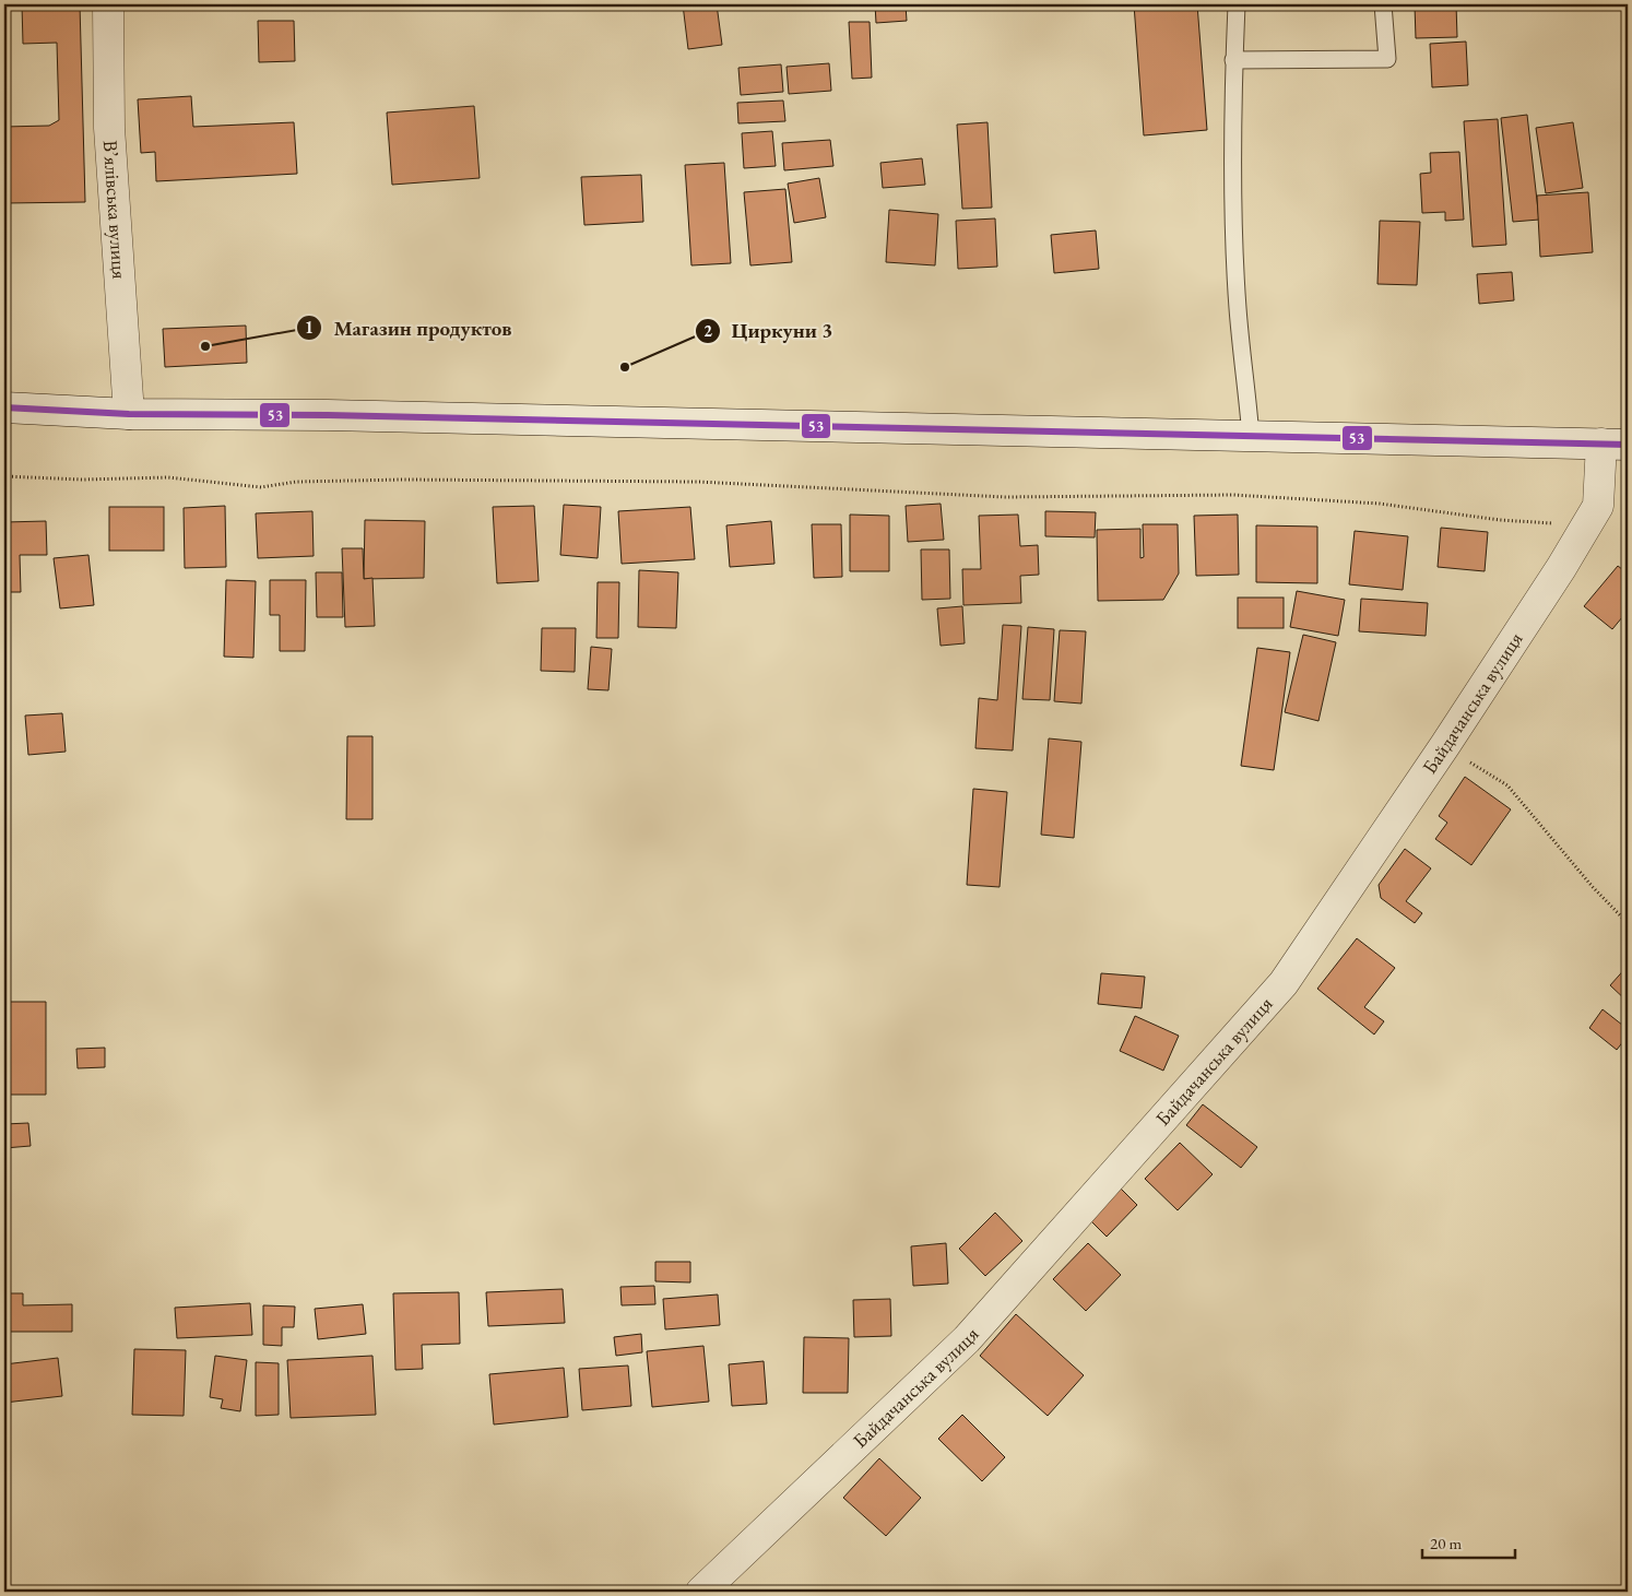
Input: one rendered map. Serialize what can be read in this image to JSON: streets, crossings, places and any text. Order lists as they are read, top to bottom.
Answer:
{
  "streets": {
    "street": ["В’ялівська вулиця", "Байдачанська вулиця"]
  },
  "places": ["Магазин продуктов", "Циркуни 3"],
  "lines": ["transit line 53"],
  "scale_bar": "20 m"
}
